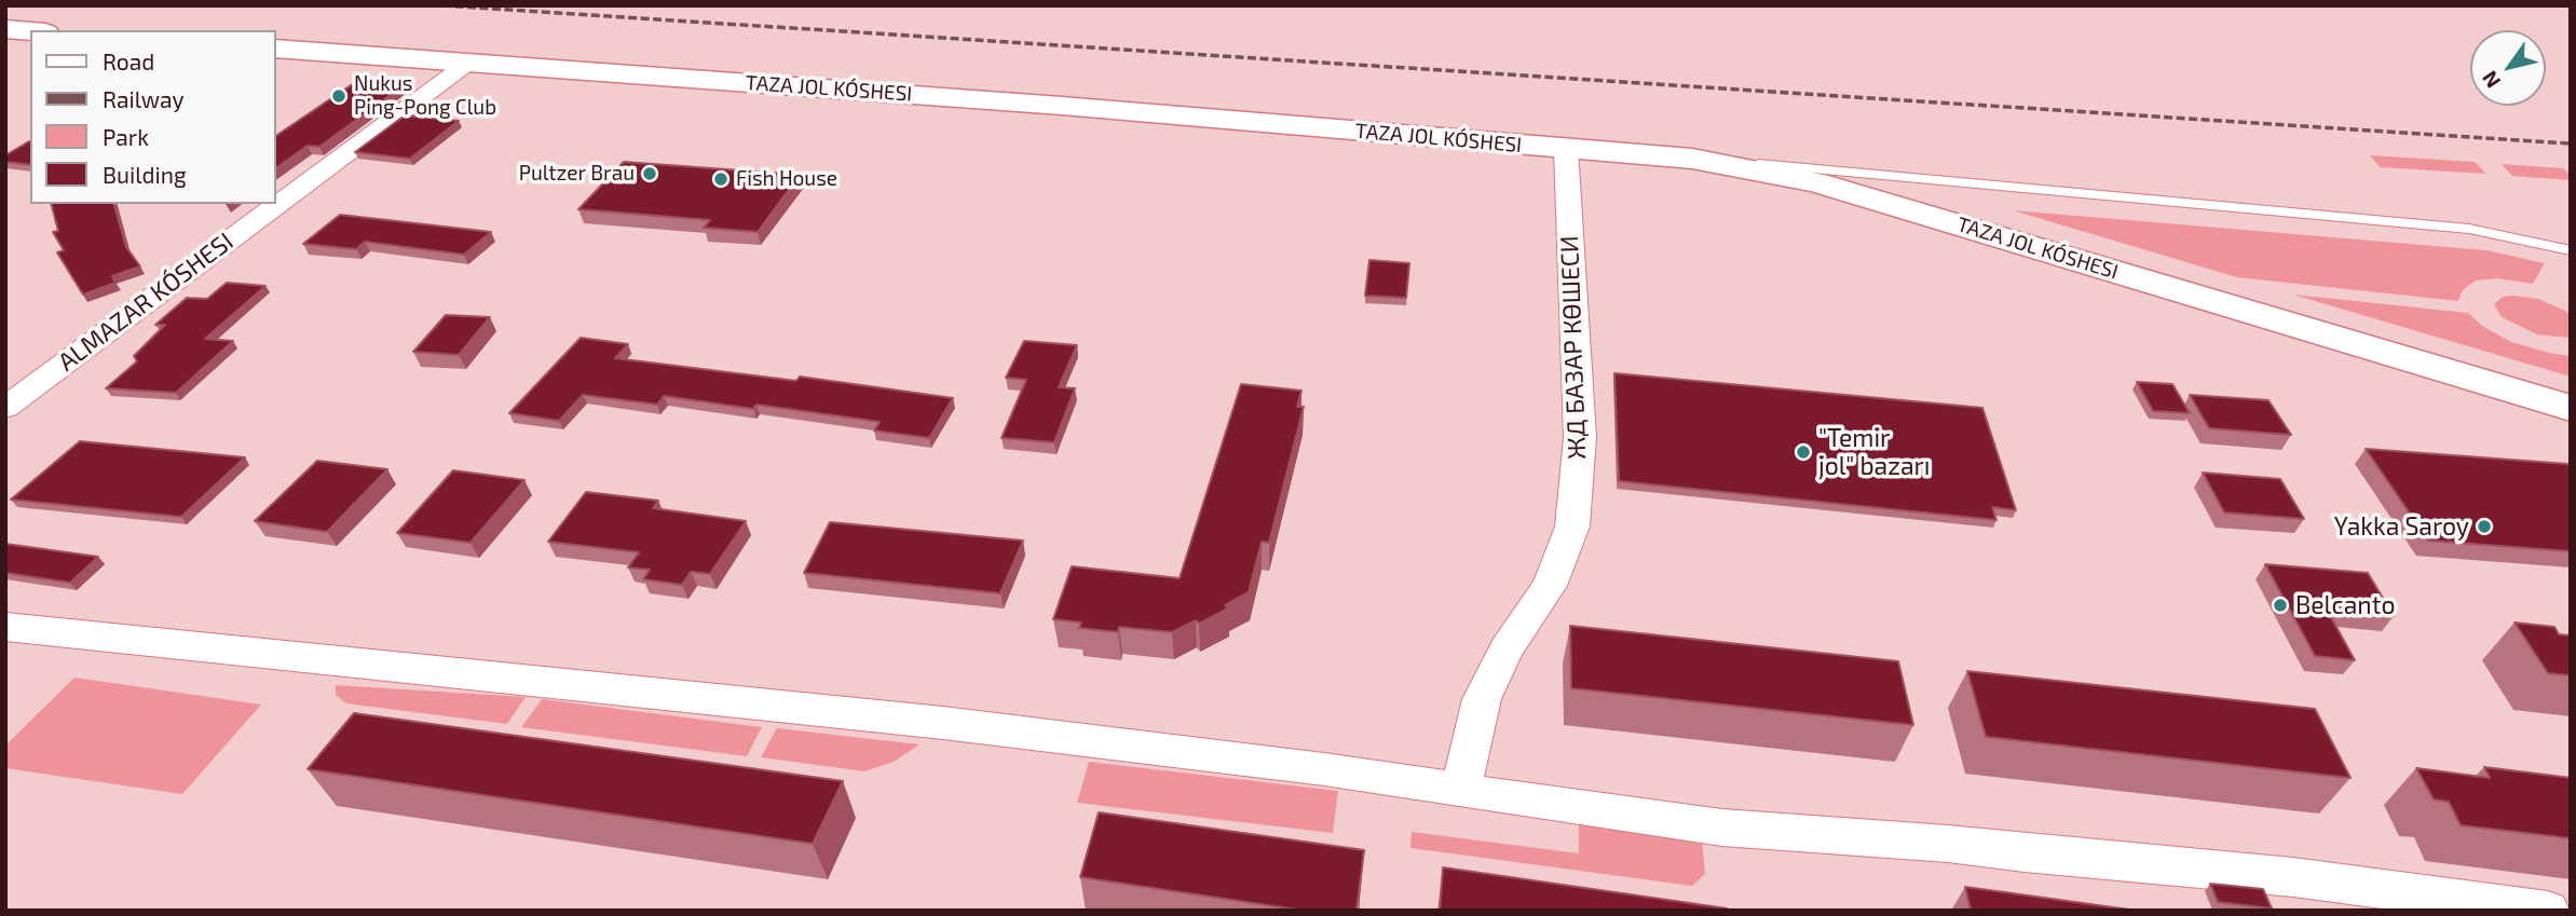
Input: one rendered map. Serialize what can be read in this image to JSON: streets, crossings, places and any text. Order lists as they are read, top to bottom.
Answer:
{
  "streets": {
    "main road": ["TAZA JOL KÓSHESI"],
    "street": ["ALMAZAR KÓSHESI", "ЖД БАЗАР КӨШЕСИ"]
  },
  "crossings": [
    ["TAZA JOL KÓSHESI", "ALMAZAR KÓSHESI"],
    ["TAZA JOL KÓSHESI", "ЖД БАЗАР КӨШЕСИ"]
  ],
  "places": [
    "Nukus Ping-Pong Club",
    "Pultzer Brau",
    "Fish House",
    "\"Temir jol\" bazarı",
    "Yakka Saroy",
    "Belcanto"
  ],
  "legend": [
    "Road",
    "Railway",
    "Park",
    "Building"
  ],
  "north": "bottom left"
}
